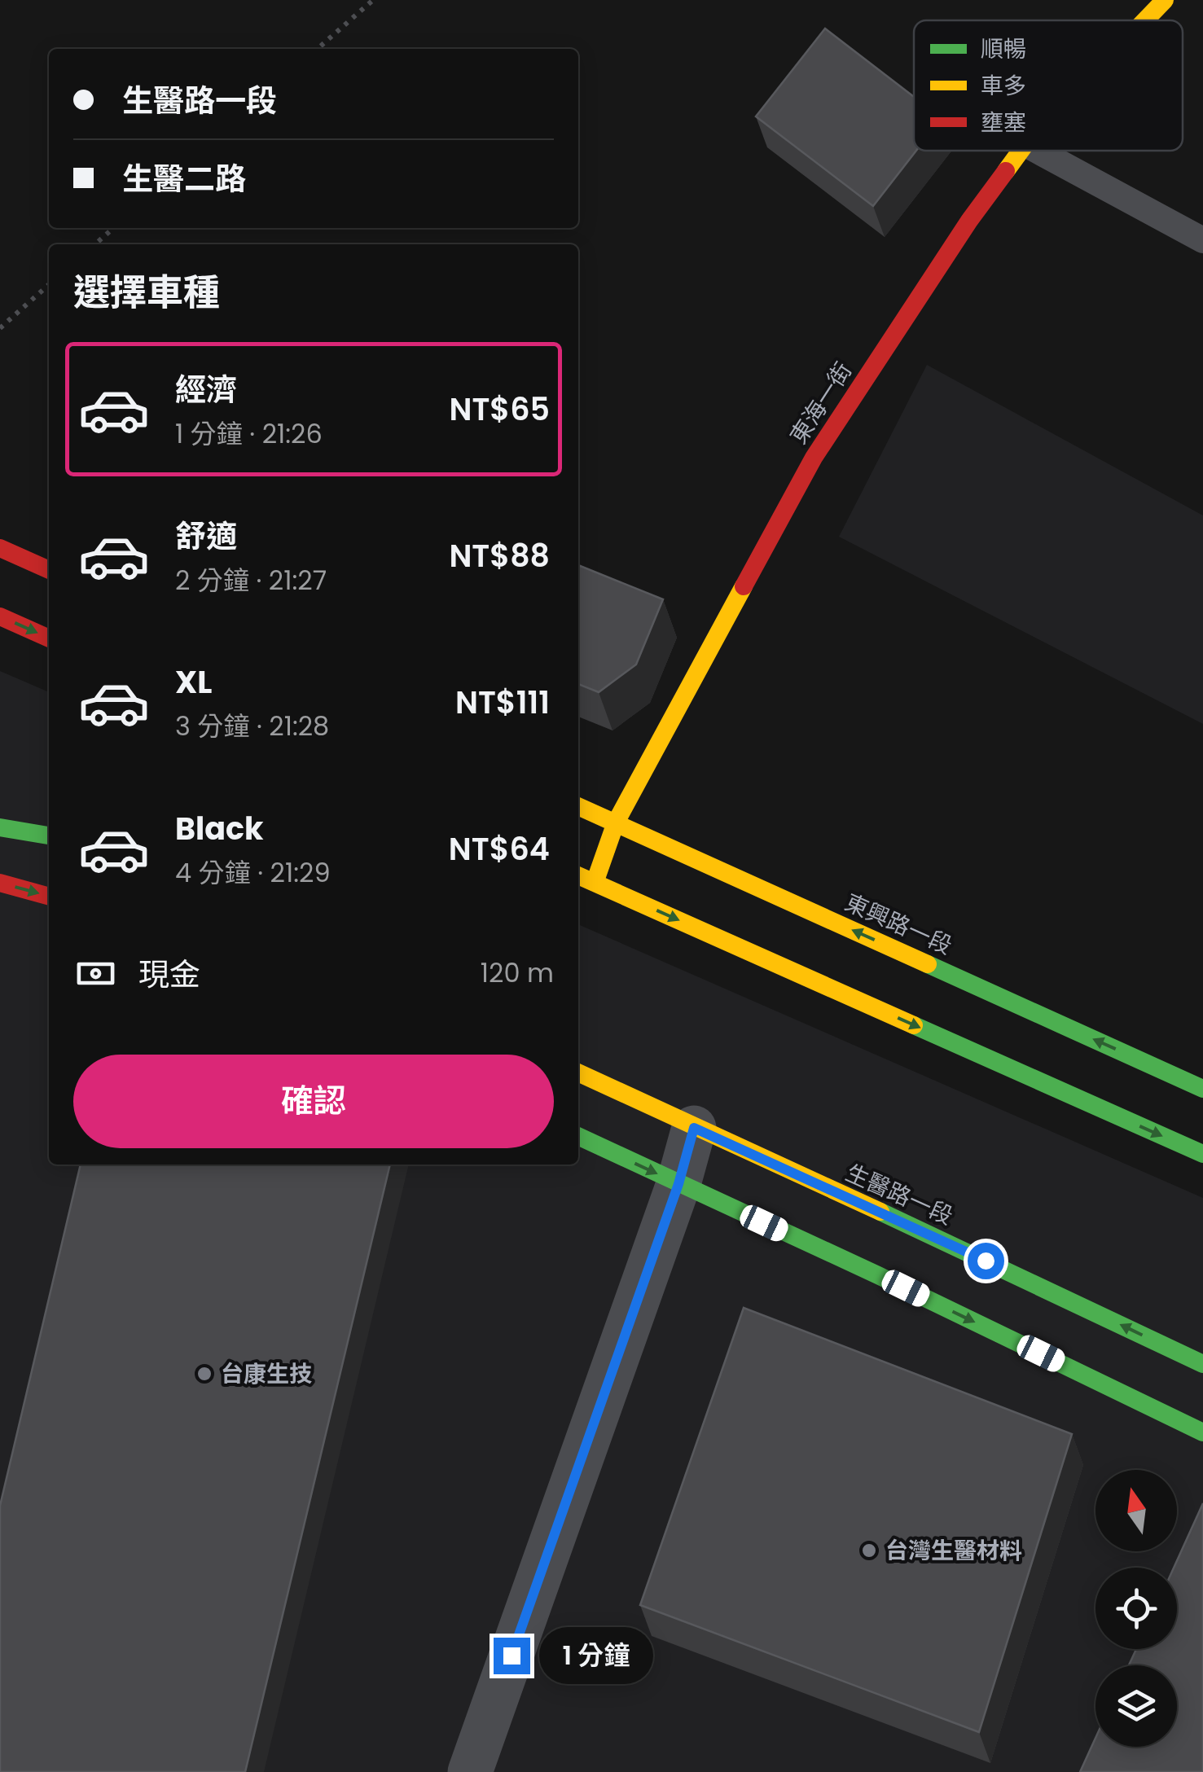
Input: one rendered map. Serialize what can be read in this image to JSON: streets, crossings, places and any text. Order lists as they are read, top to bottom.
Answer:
{
  "streets": {
    "street": ["東海一街", "東興路一段", "生醫路一段"]
  },
  "crossings": [
    ["東海一街", "東興路一段"]
  ],
  "places": ["台康生技", "台灣生醫材料"],
  "legend": ["順暢", "車多", "壅塞"],
  "north": "top",
  "page": {
    "banner": ["生醫路一段", "生醫二路"],
    "heading": "選擇車種",
    "list": [
      {
        "name": "經濟",
        "note": "1 分鐘 · 21:26",
        "value": "NT$65"
      },
      {
        "name": "舒適",
        "note": "2 分鐘 · 21:27",
        "value": "NT$88"
      },
      {
        "name": "XL",
        "note": "3 分鐘 · 21:28",
        "value": "NT$111"
      },
      {
        "name": "Black",
        "note": "4 分鐘 · 21:29",
        "value": "NT$64"
      }
    ],
    "pay": ["現金", "120 m"],
    "buttons": "確認",
    "bubble": "1 分鐘"
  }
}
